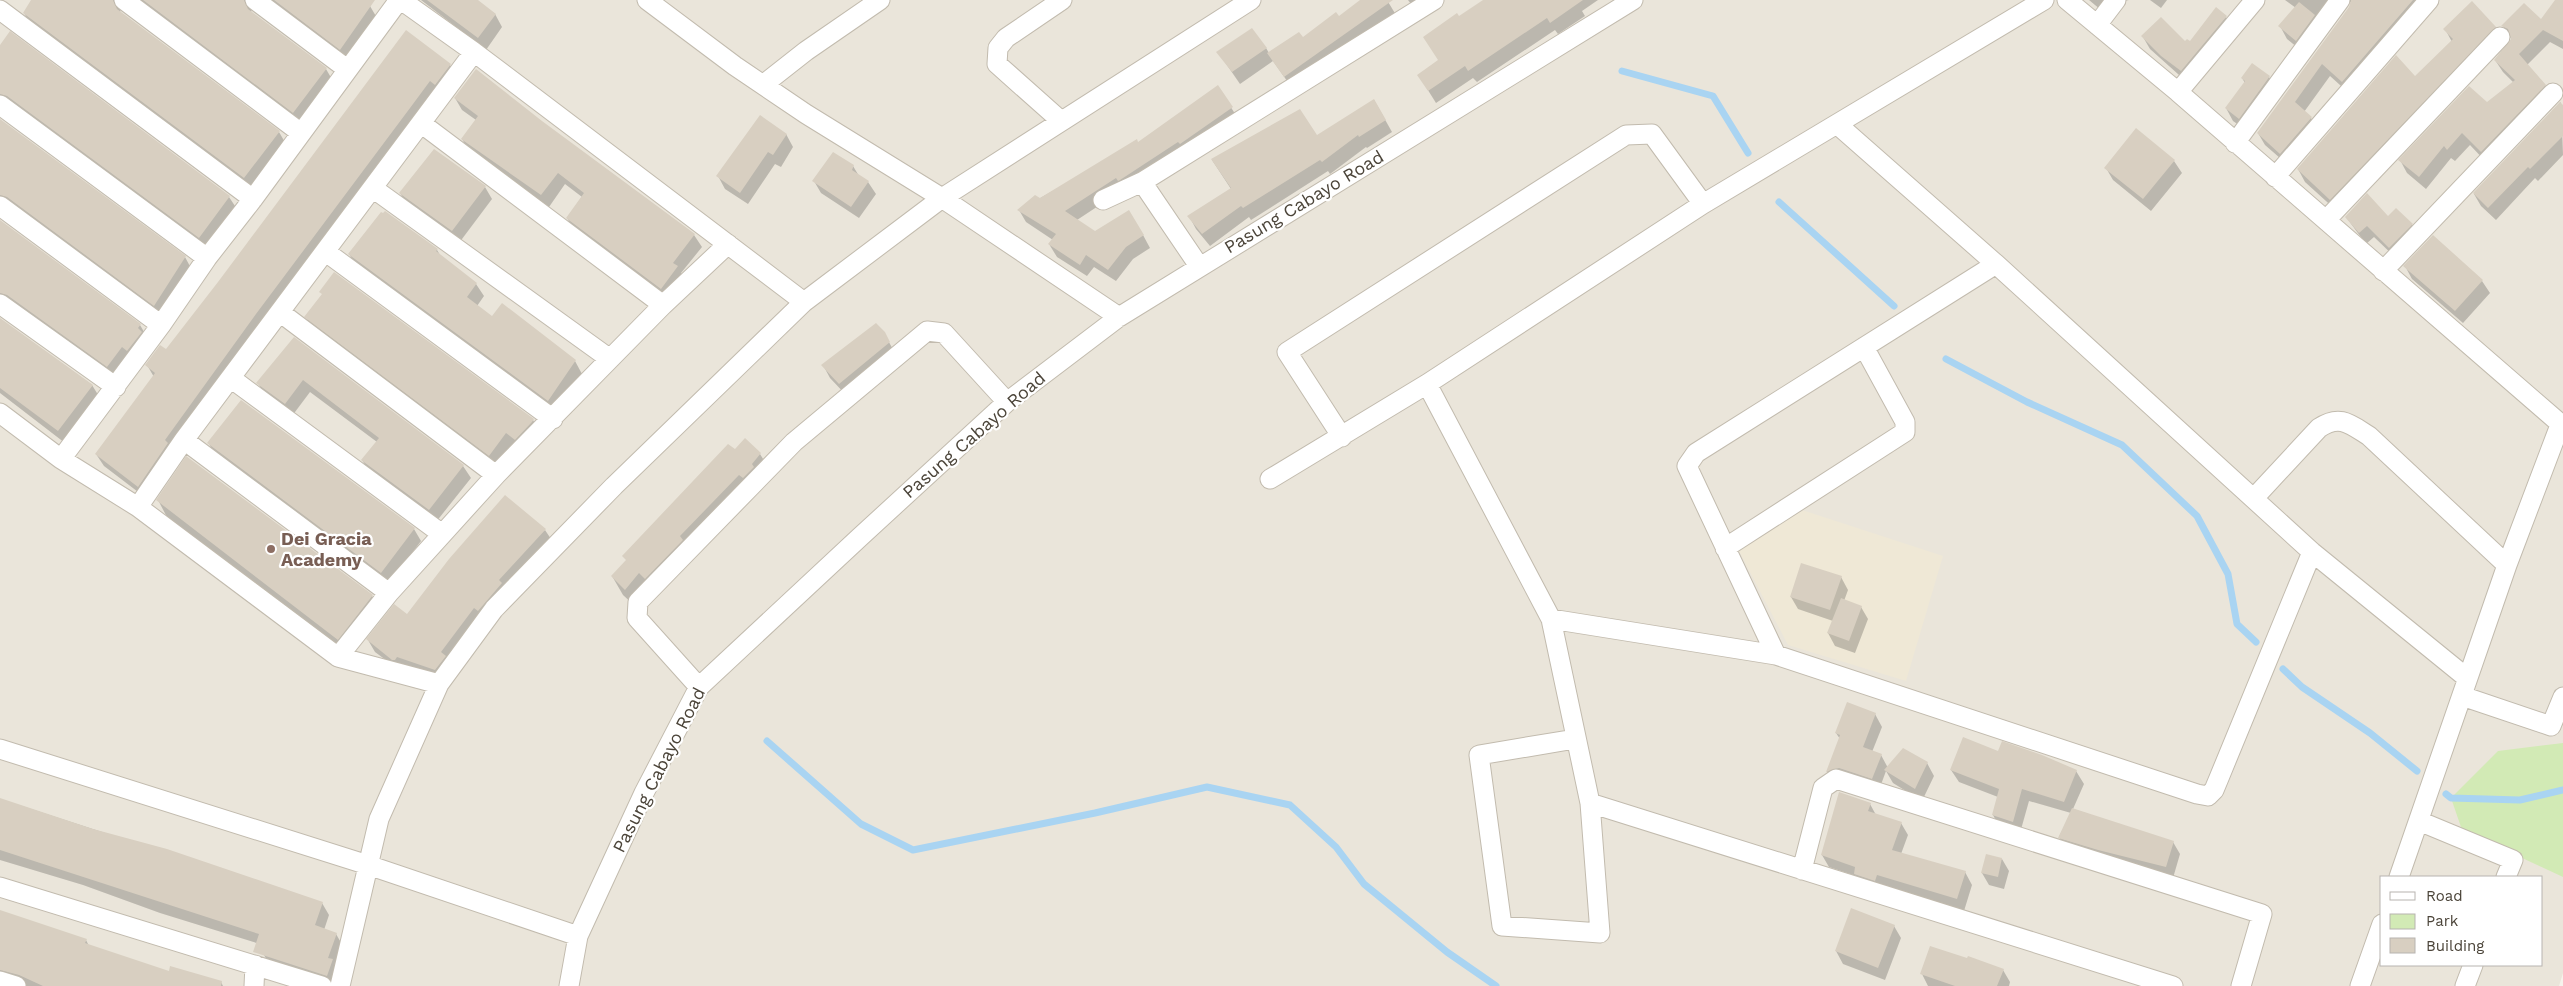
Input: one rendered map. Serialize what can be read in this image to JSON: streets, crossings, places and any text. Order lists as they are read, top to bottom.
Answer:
{
  "streets": {
    "street": ["Pasung Cabayo Road"]
  },
  "places": ["Dei Gracia Academy"],
  "legend": ["Road", "Park", "Building"]
}
